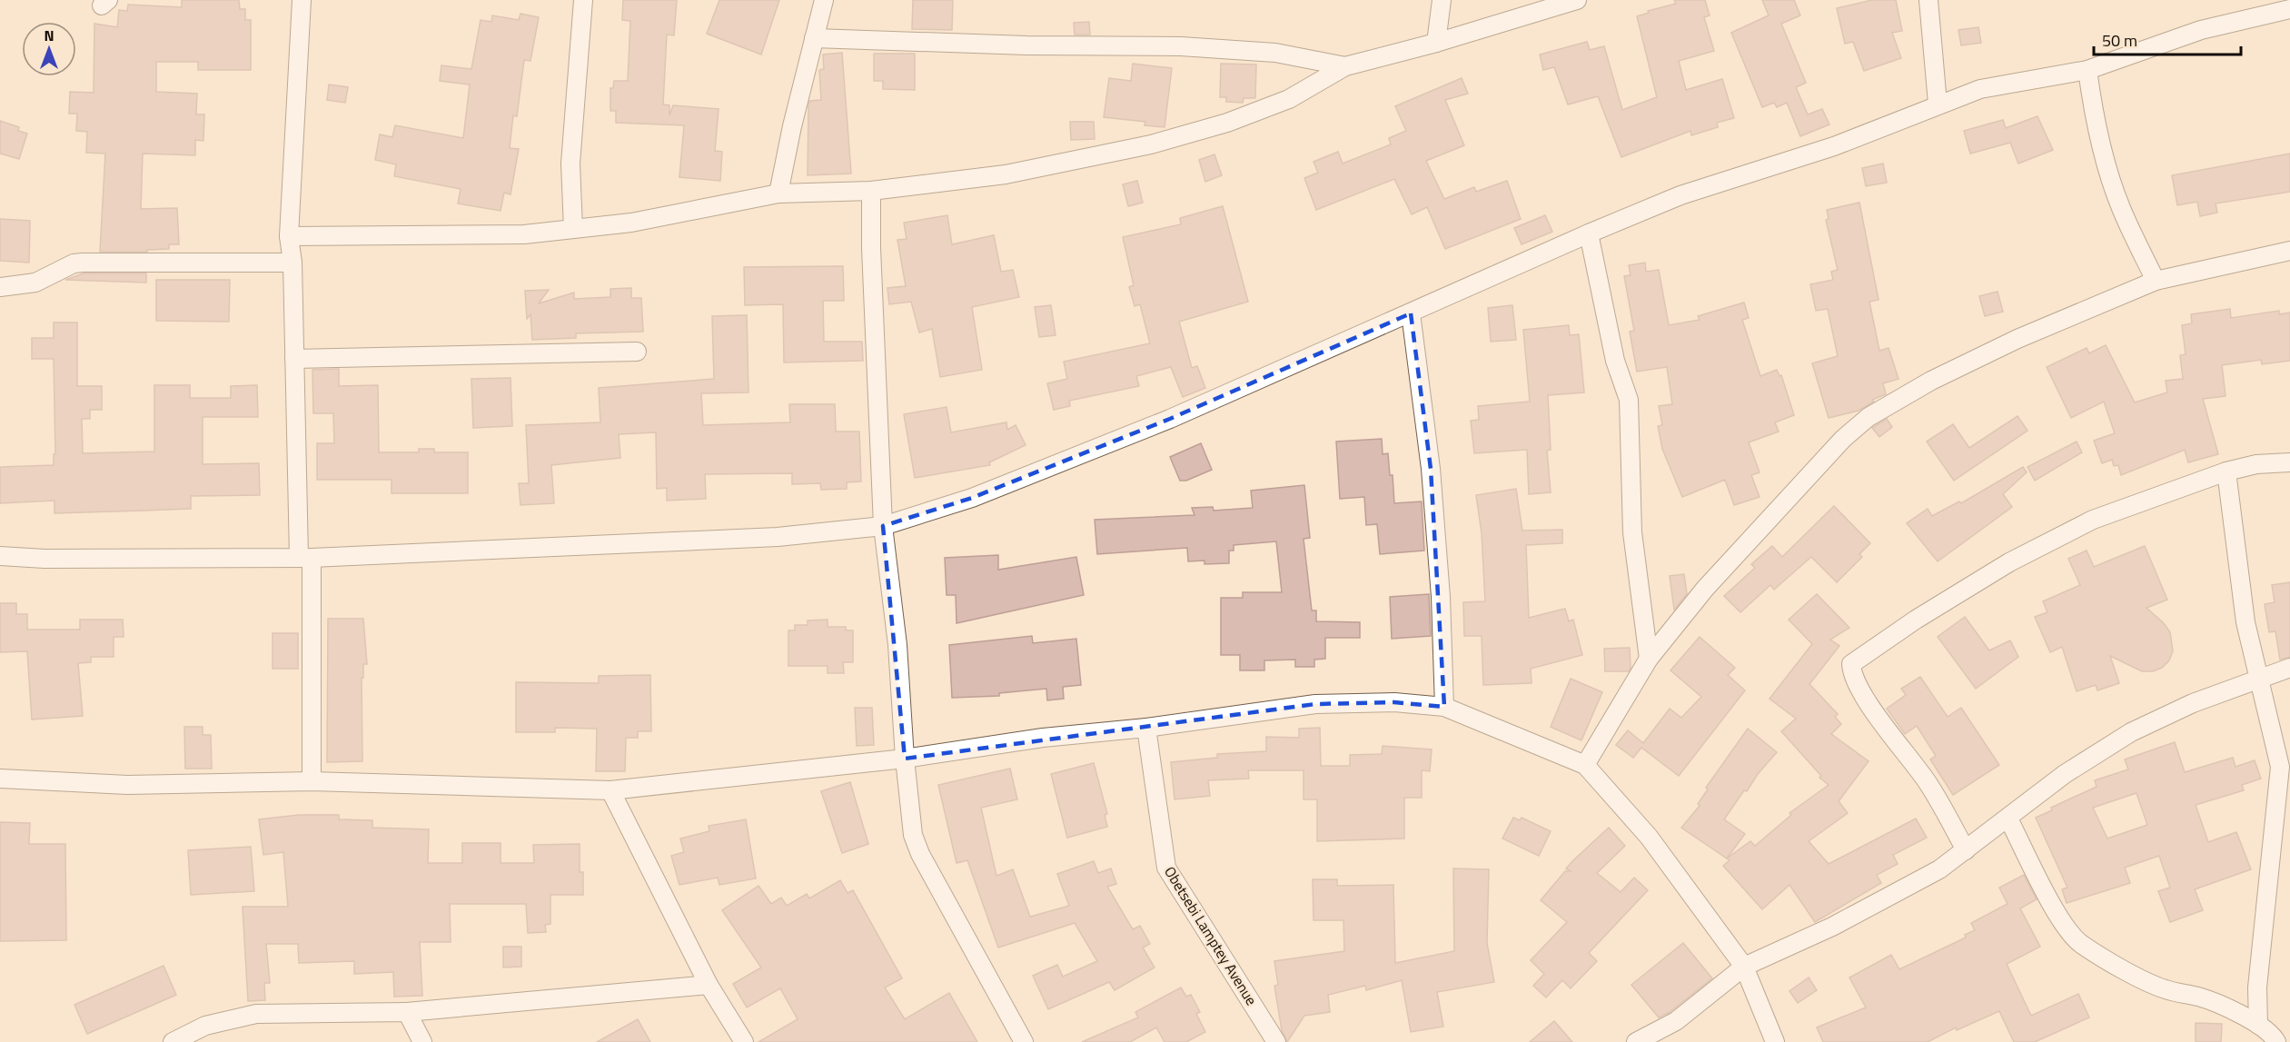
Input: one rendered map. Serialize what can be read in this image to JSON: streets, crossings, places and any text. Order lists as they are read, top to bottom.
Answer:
{
  "streets": {
    "street": ["Obetsebi Lamptey Avenue"]
  },
  "scale_bar": "50 m",
  "north": "top"
}
